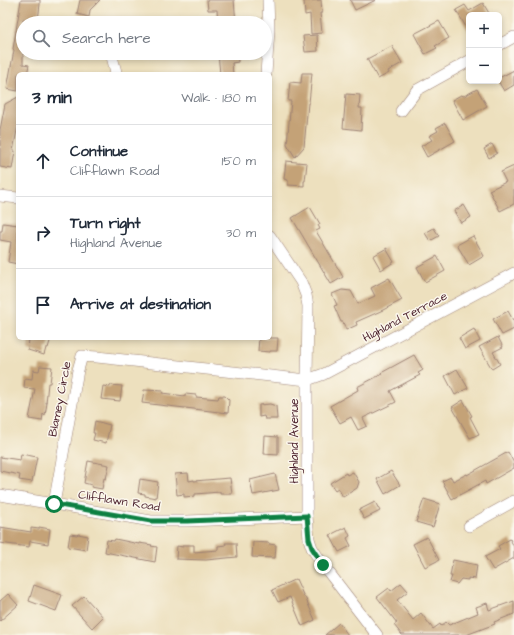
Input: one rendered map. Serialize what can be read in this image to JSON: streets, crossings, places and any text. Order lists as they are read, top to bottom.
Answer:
{
  "streets": {
    "street": [
      "Highland Terrace",
      "Blamey Circle",
      "Highland Avenue",
      "Clifflawn Road"
    ]
  },
  "crossings": [
    ["Highland Terrace", "Blamey Circle"],
    ["Highland Terrace", "Highland Avenue"],
    ["Blamey Circle", "Highland Avenue"],
    ["Blamey Circle", "Clifflawn Road"],
    ["Highland Avenue", "Clifflawn Road"]
  ],
  "page": {
    "map_buttons": ["+", "−"],
    "search": "Search here",
    "heading": ["3 min", "Walk · 180 m"],
    "list": [
      ["Continue", "Clifflawn Road", "150 m"],
      ["Turn right", "Highland Avenue", "30 m"],
      "Arrive at destination"
    ]
  }
}
